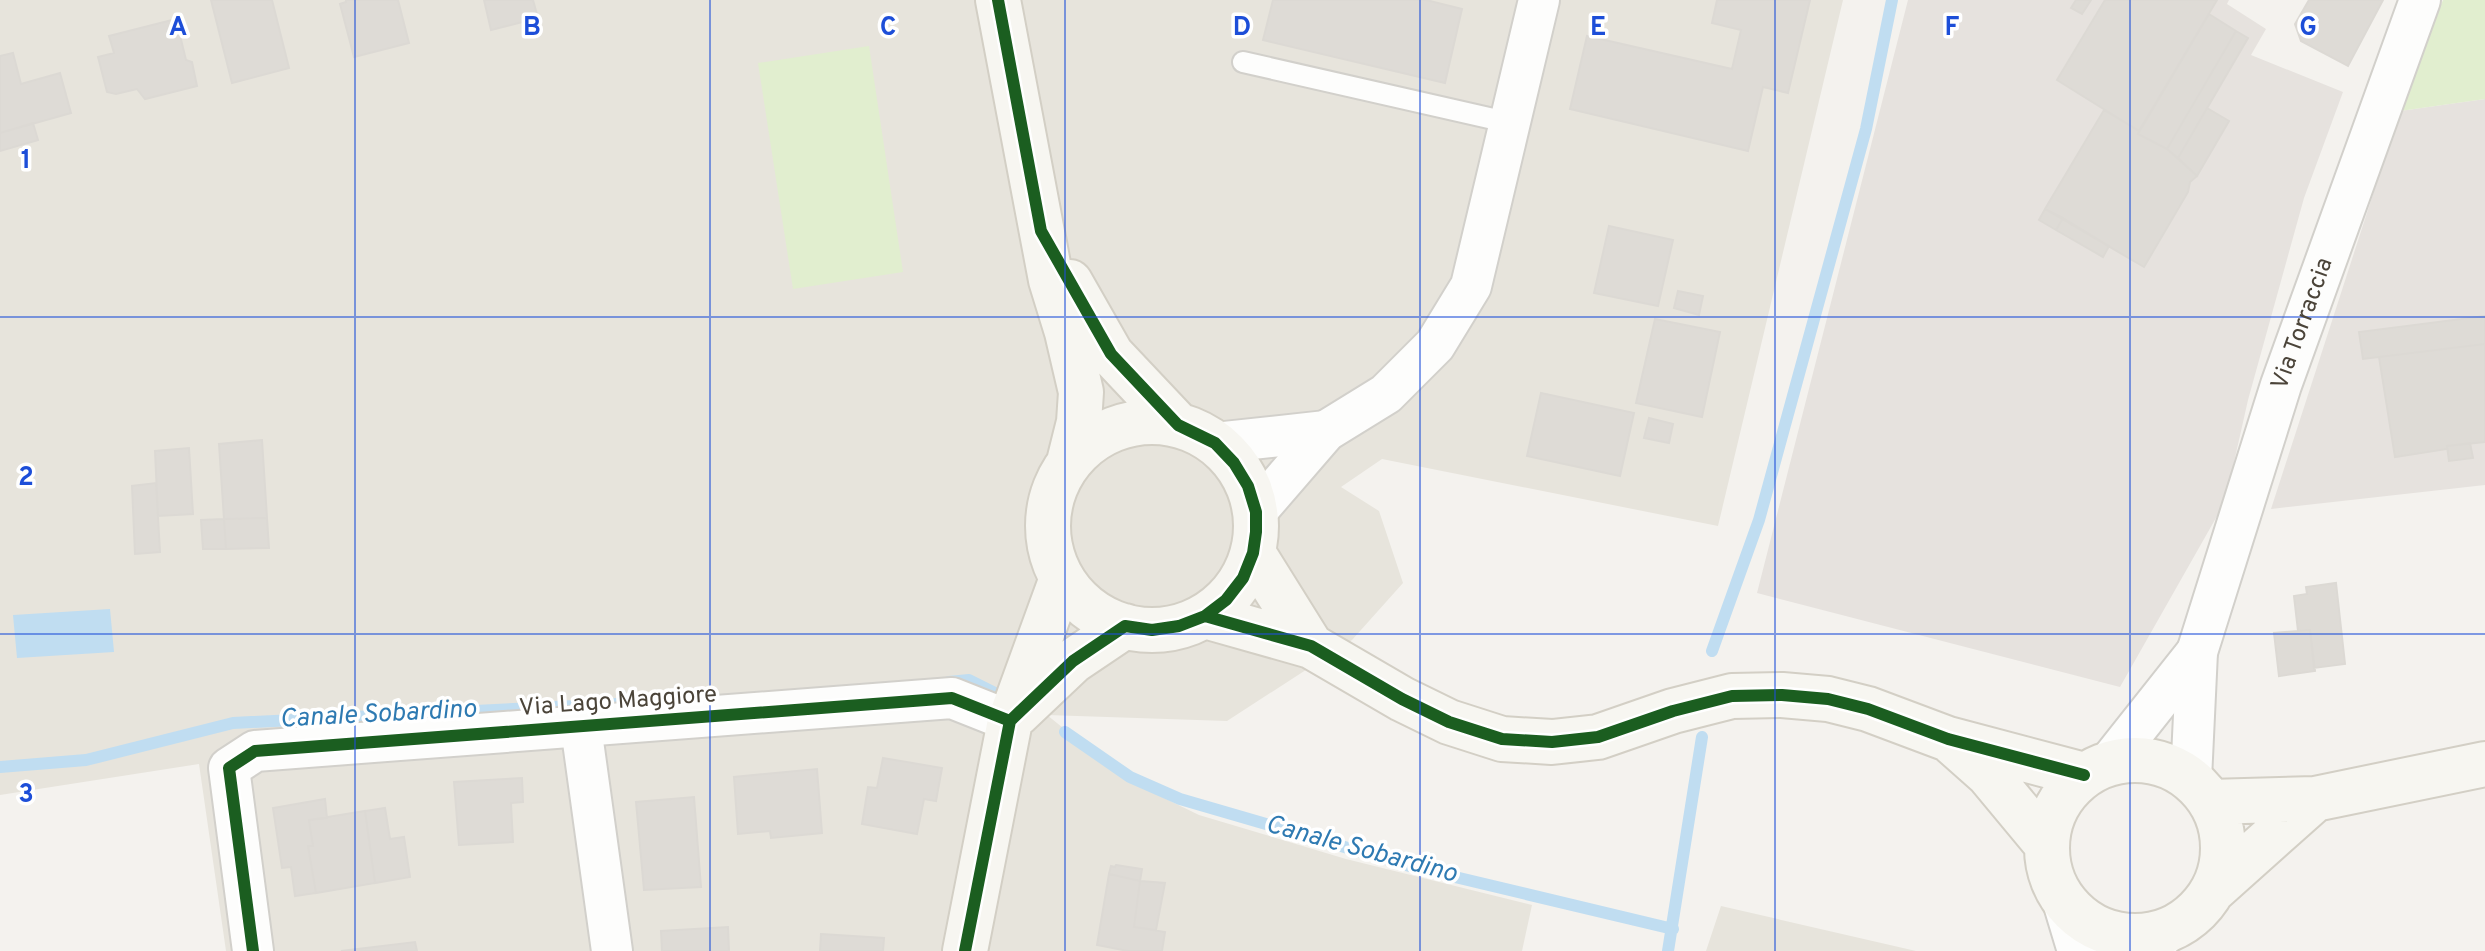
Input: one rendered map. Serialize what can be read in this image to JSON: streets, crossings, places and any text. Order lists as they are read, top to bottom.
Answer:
{
  "streets": {
    "street": ["Via Torraccia", "Via Lago Maggiore"]
  },
  "water": ["Canale Sobardino"],
  "grid": {
    "columns": [
      "A",
      "B",
      "C",
      "D",
      "E",
      "F",
      "G"
    ],
    "rows": ["1", "2", "3"]
  }
}
